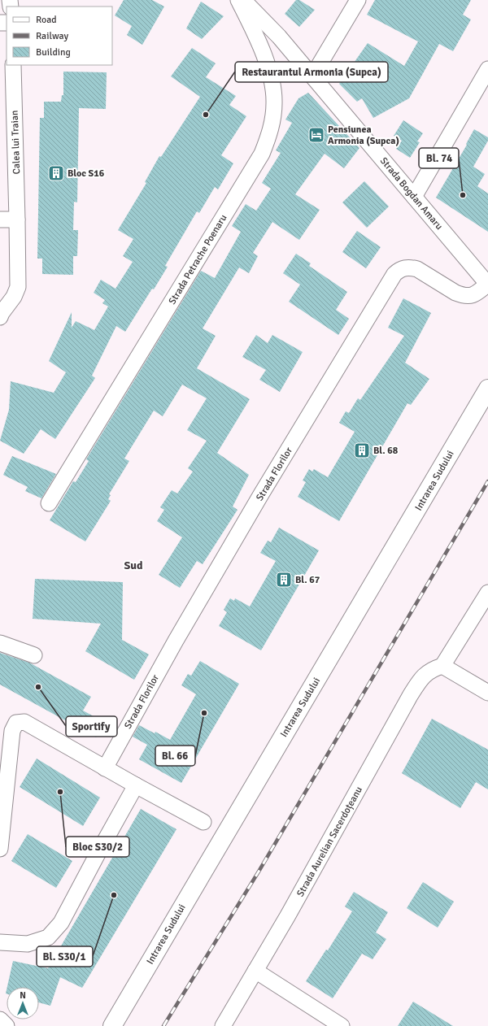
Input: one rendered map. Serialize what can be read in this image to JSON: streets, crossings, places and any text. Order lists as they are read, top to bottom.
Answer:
{
  "streets": {
    "street": [
      "Calea lui Traian",
      "Strada Bogdan Amaru",
      "Strada Petrache Poenaru",
      "Strada Florilor",
      "Intrarea Sudului",
      "Strada Aurelian Sacerdoțeanu"
    ]
  },
  "crossings": [
    ["Strada Bogdan Amaru", "Strada Florilor"]
  ],
  "districts": ["Sud"],
  "places": {
    "other": [
      "Restaurantul Armonia (Supca)",
      "Bl. 74",
      "Sportify",
      "Bl. 66",
      "Bloc S30/2",
      "Bl. S30/1"
    ],
    "hotel": ["Pensiunea Armonia (Supca)"],
    "building": ["Bloc S16", "Bl. 68", "Bl. 67"]
  },
  "legend": ["Road", "Railway", "Building"],
  "north": "top"
}
